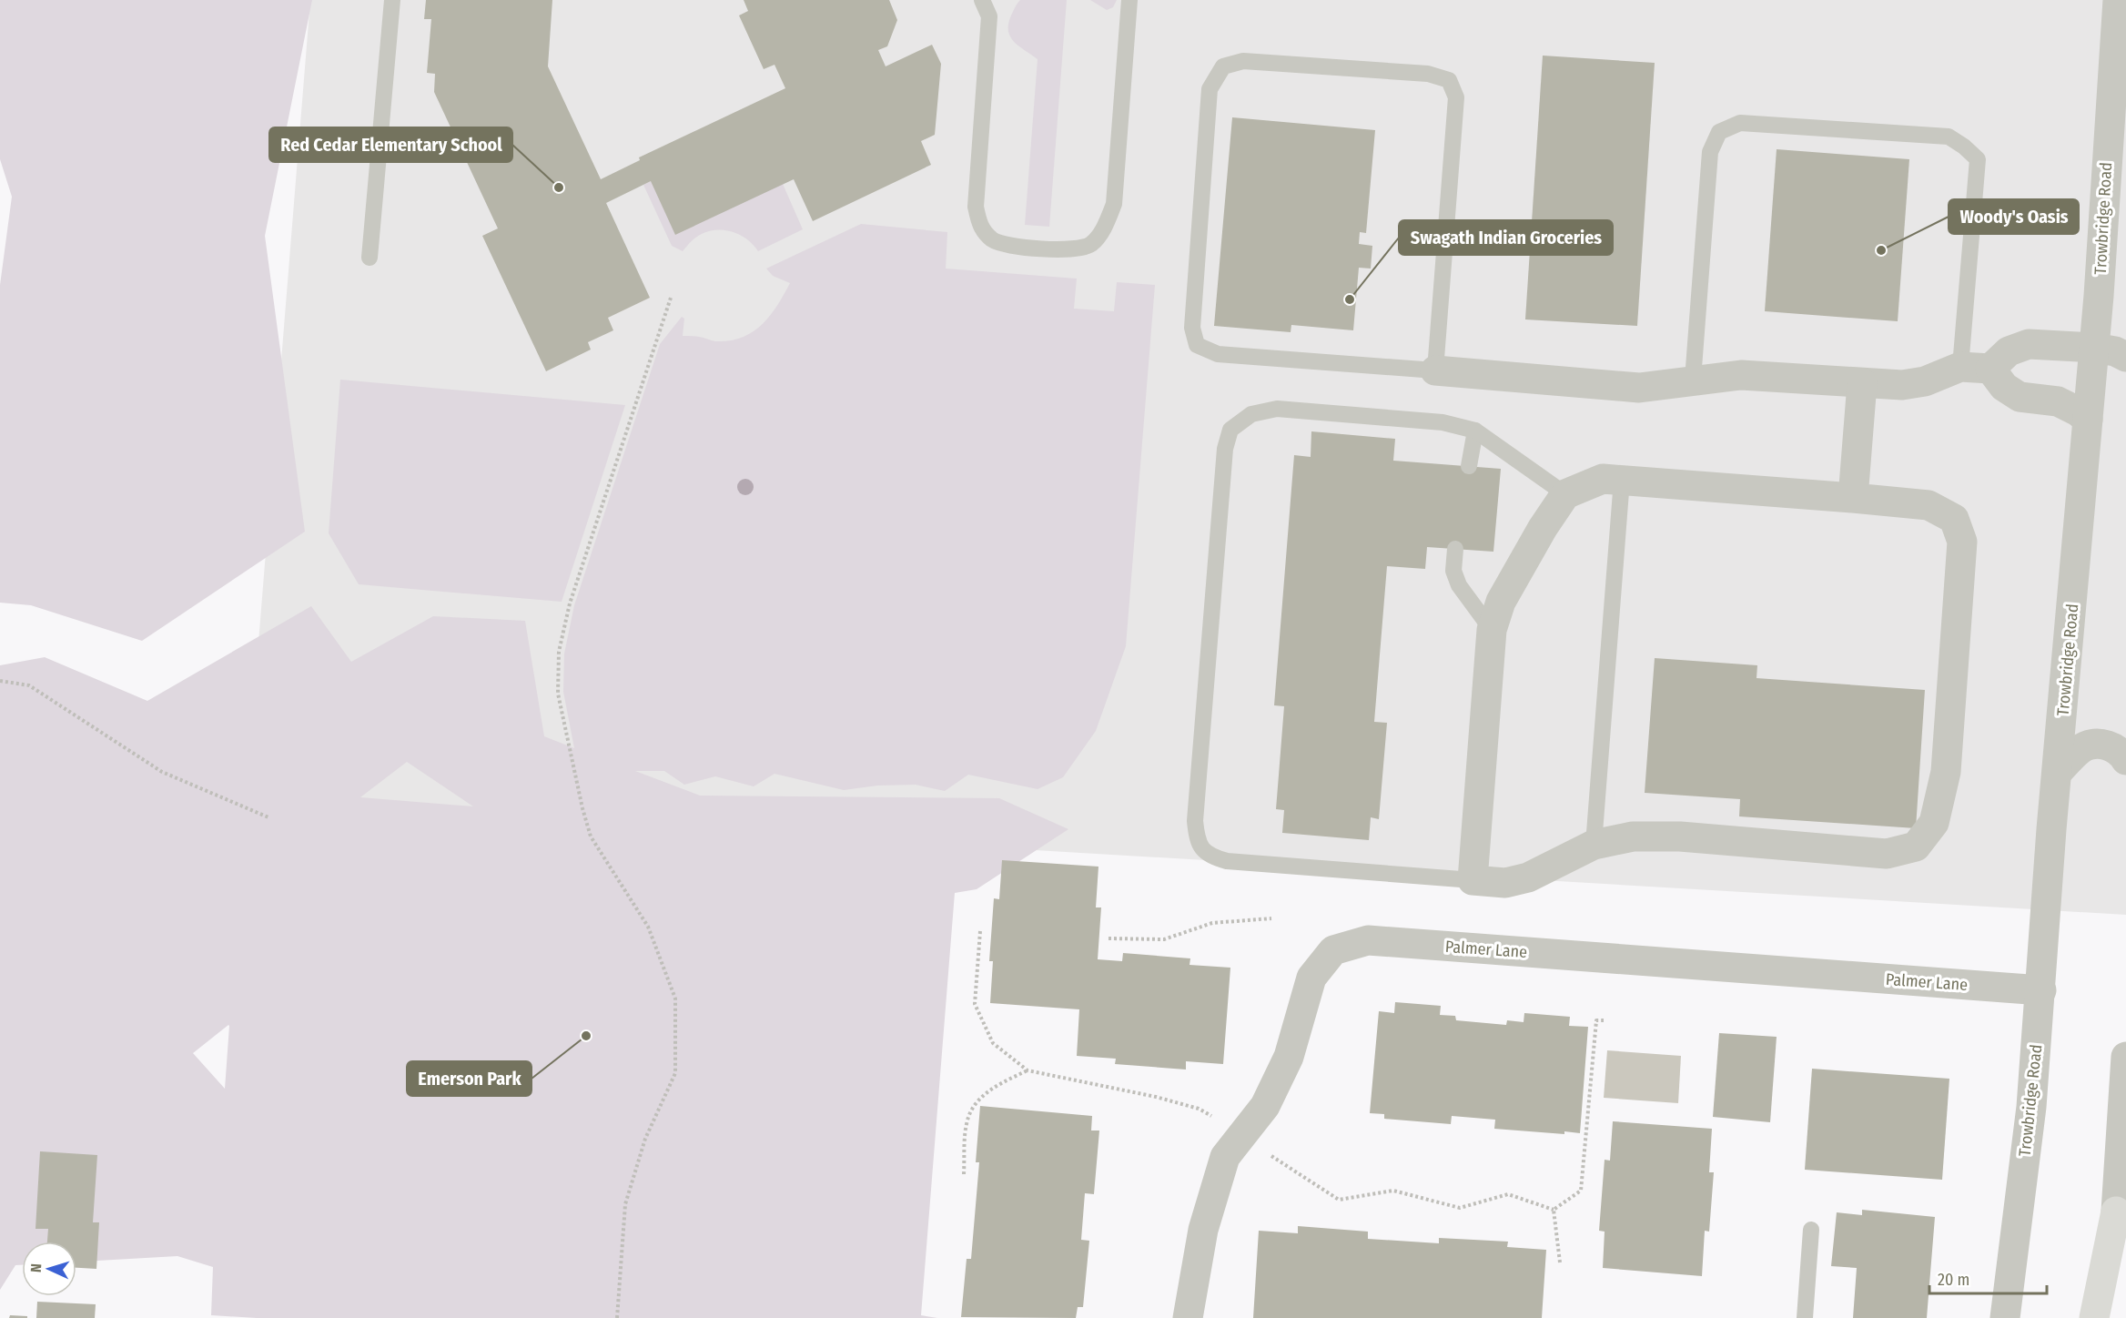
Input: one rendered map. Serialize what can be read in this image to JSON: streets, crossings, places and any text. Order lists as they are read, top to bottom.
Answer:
{
  "streets": {
    "street": ["Trowbridge Road", "Palmer Lane"]
  },
  "crossings": [
    ["Trowbridge Road", "Palmer Lane"]
  ],
  "places": [
    "Red Cedar Elementary School",
    "Woody's Oasis",
    "Swagath Indian Groceries",
    "Emerson Park"
  ],
  "scale_bar": "20 m",
  "north": "left"
}
